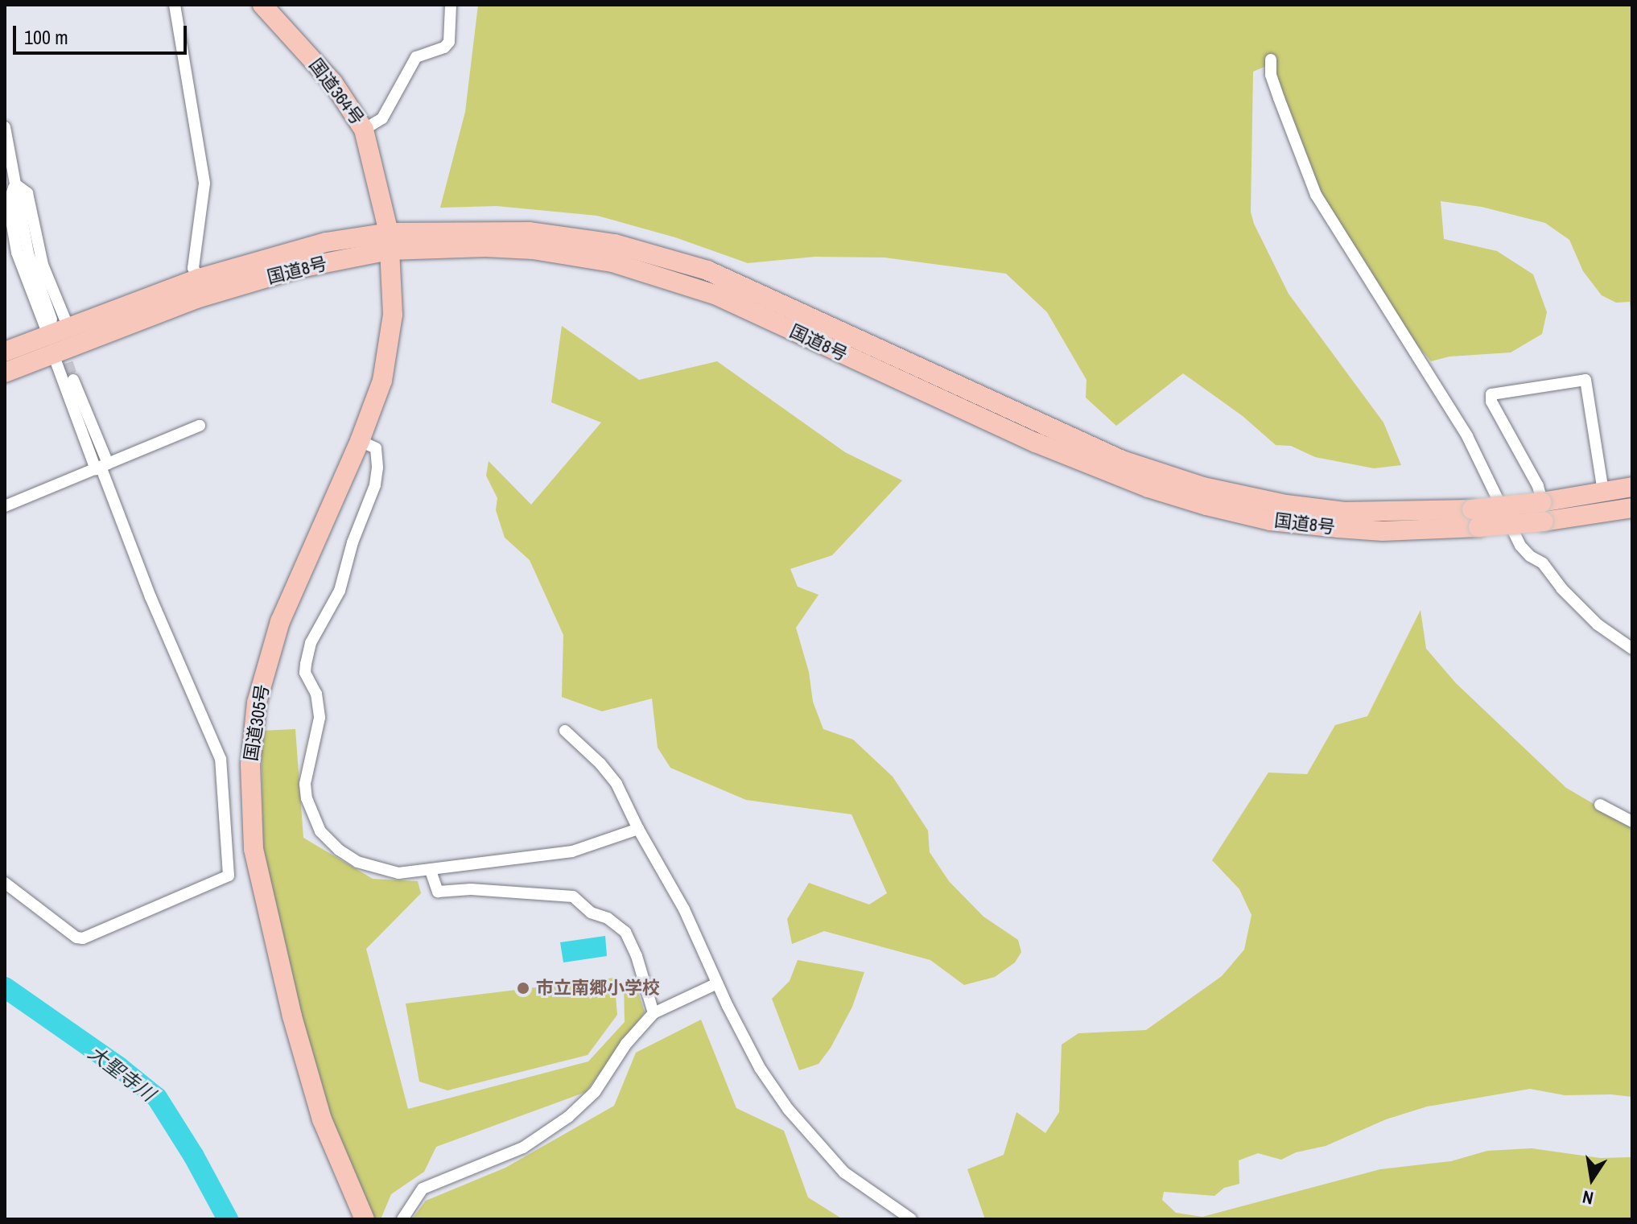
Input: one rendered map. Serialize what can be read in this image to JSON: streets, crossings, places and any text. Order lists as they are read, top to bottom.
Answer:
{
  "streets": {
    "highway": ["国道364号", "国道8号", "国道305号"]
  },
  "crossings": [
    ["国道364号", "国道8号"],
    ["国道364号", "国道305号"],
    ["国道8号", "国道305号"]
  ],
  "water": ["大聖寺川"],
  "places": ["市立南郷小学校"],
  "scale_bar": "100 m",
  "north": "bottom"
}
